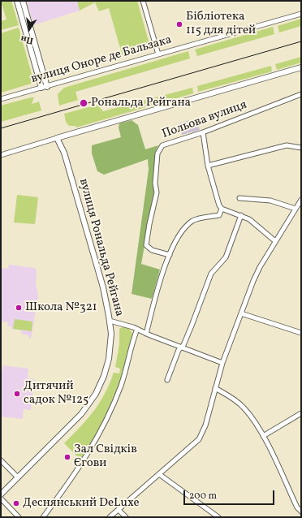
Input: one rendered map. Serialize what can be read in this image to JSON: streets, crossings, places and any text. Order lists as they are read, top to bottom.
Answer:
{
  "streets": {
    "main road": ["вулиця Рональда Рейгана"],
    "street": ["вулиця Оноре де Бальзака", "Польова вулиця"]
  },
  "places": [
    "Бібліотека 115 для дітей",
    "Рональда Рейгана",
    "Школа №321",
    "Дитячий садок №125",
    "Зал Свідків Єгови",
    "Деснянський DeLuxe"
  ],
  "scale_bar": "200 m",
  "north": "bottom"
}
